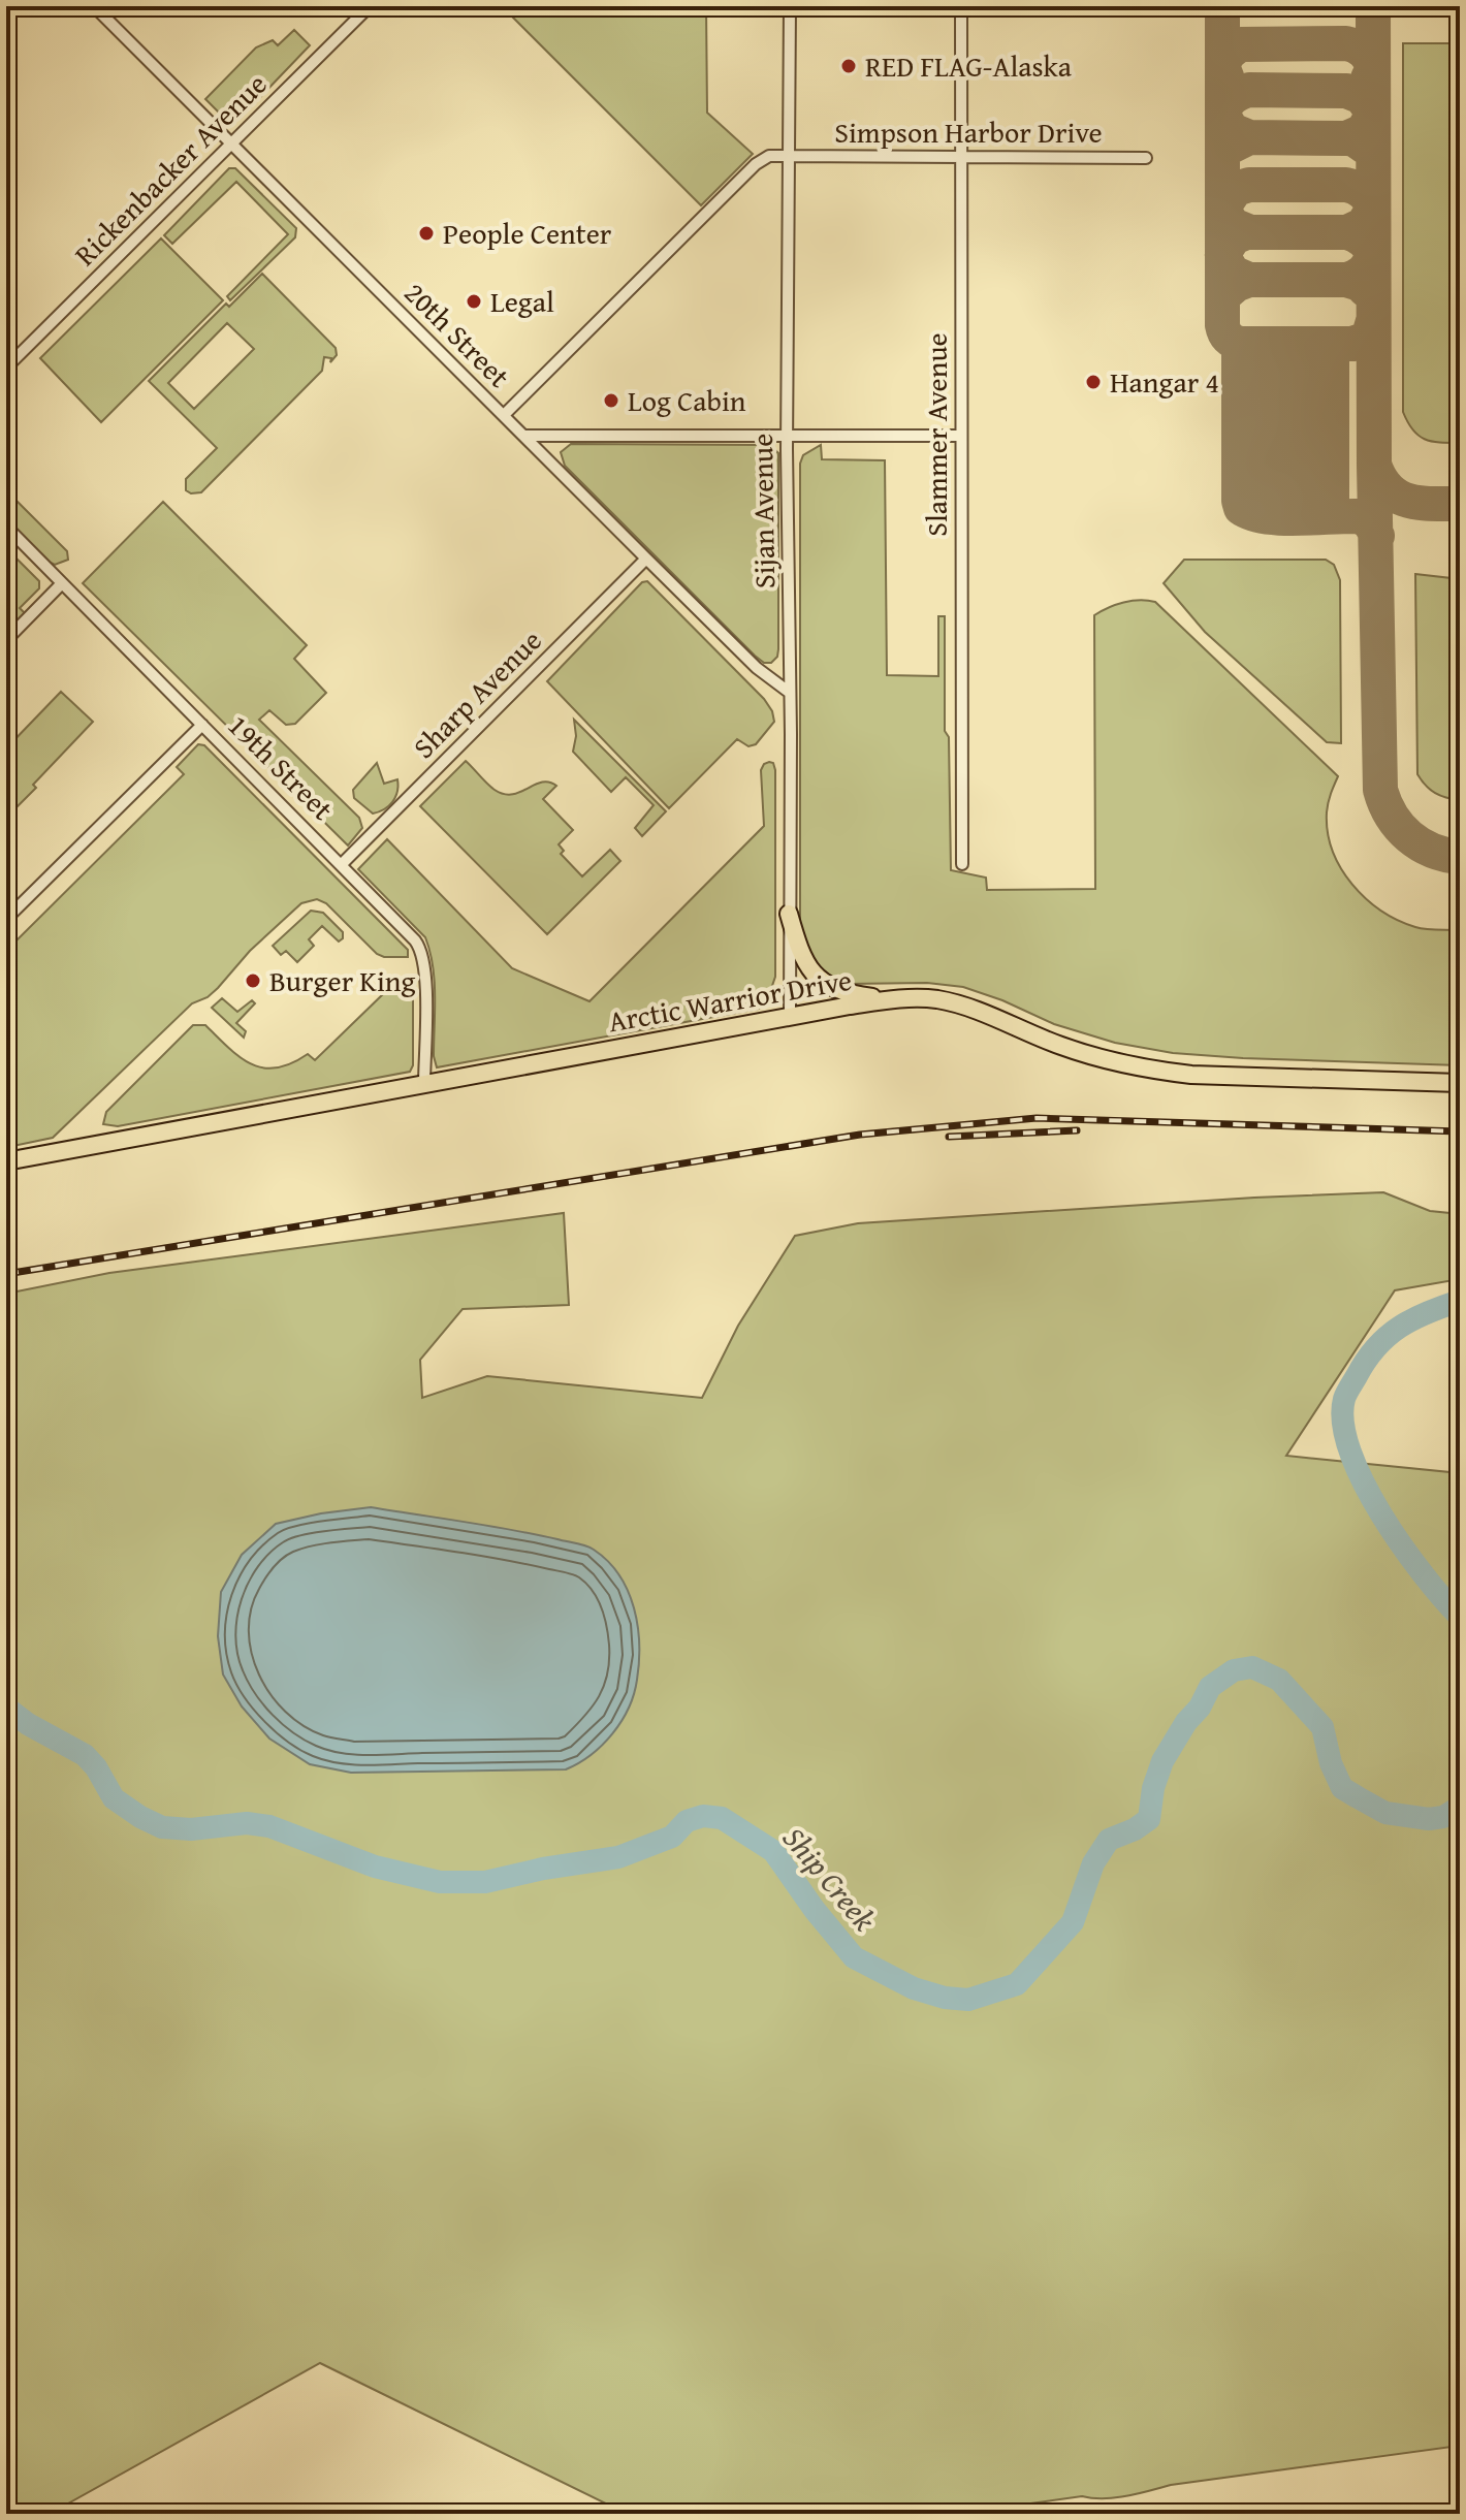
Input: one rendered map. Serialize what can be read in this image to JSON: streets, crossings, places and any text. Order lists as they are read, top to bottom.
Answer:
{
  "streets": {
    "main road": ["Arctic Warrior Drive"],
    "street": [
      "Simpson Harbor Drive",
      "Rickenbacker Avenue",
      "20th Street",
      "Slammer Avenue",
      "Sijan Avenue",
      "Sharp Avenue",
      "19th Street"
    ]
  },
  "crossings": [
    ["Simpson Harbor Drive", "Slammer Avenue"],
    ["Simpson Harbor Drive", "Sijan Avenue"],
    ["Rickenbacker Avenue", "20th Street"],
    ["20th Street", "Sijan Avenue"],
    ["20th Street", "Sharp Avenue"],
    ["Sijan Avenue", "Arctic Warrior Drive"],
    ["Sharp Avenue", "19th Street"],
    ["19th Street", "Arctic Warrior Drive"]
  ],
  "water": ["Ship Creek"],
  "places": [
    "RED FLAG-Alaska",
    "People Center",
    "Legal",
    "Hangar 4",
    "Log Cabin",
    "Burger King"
  ]
}
